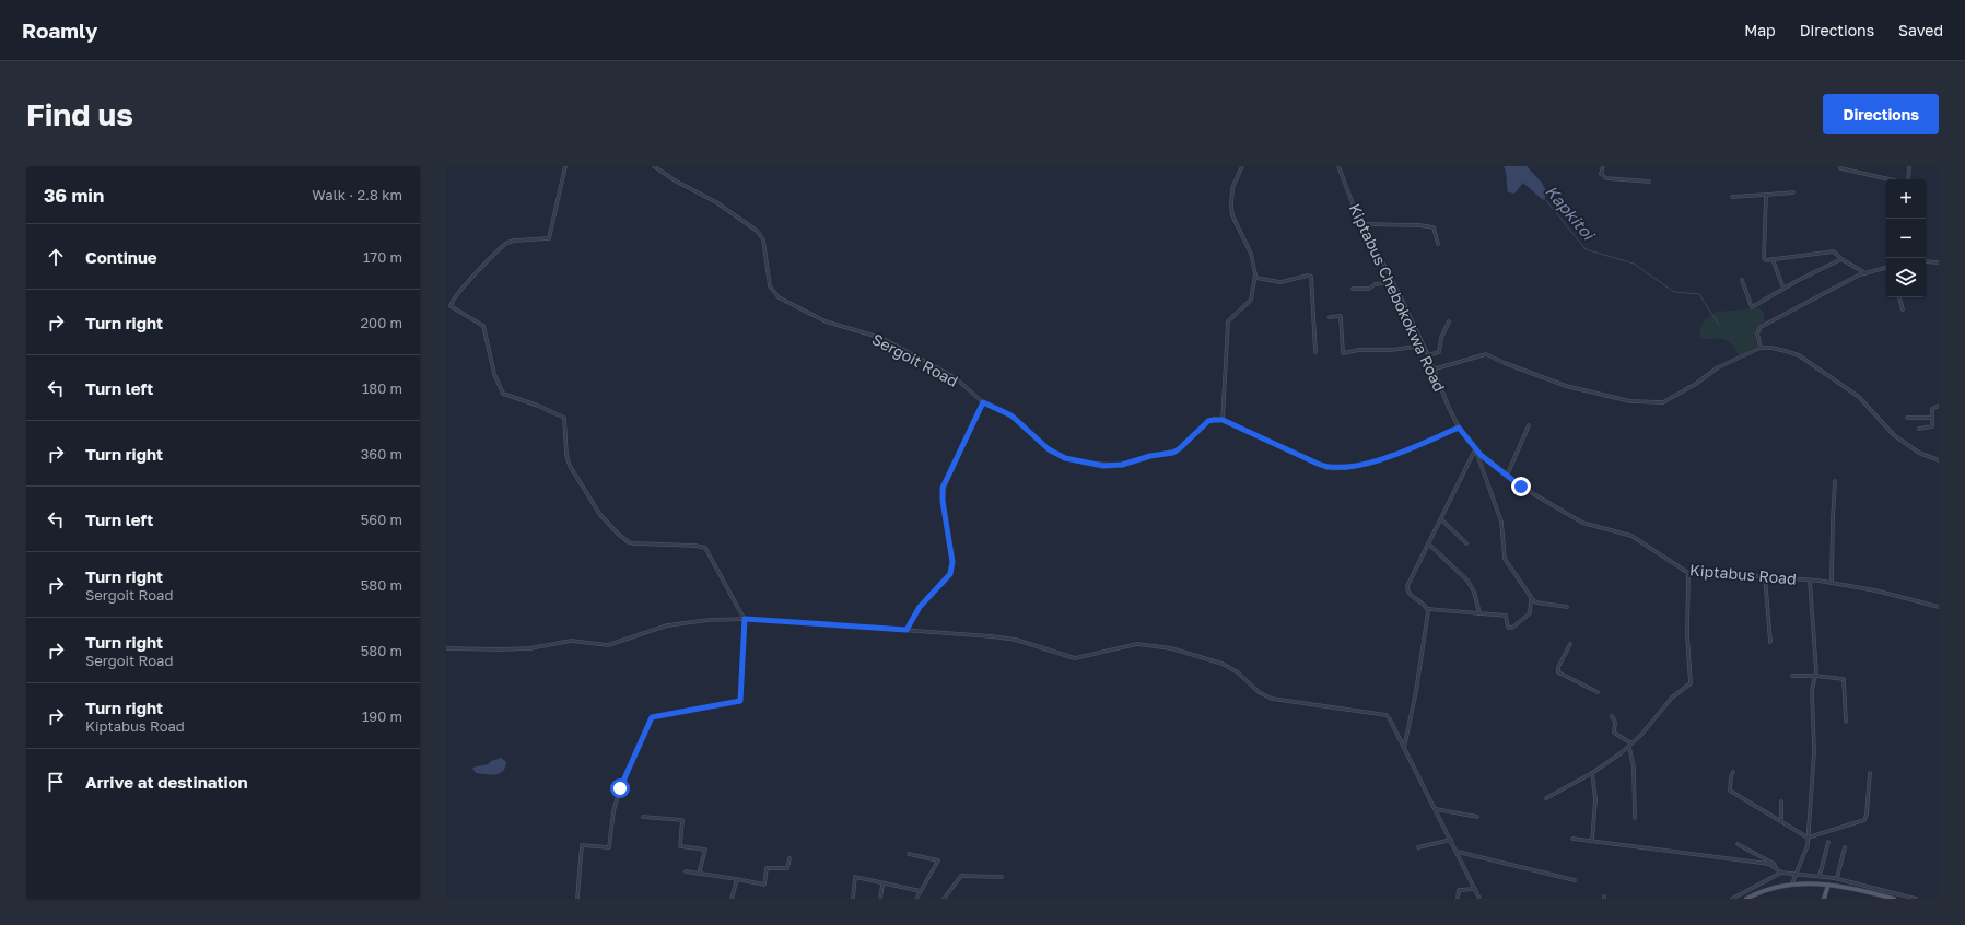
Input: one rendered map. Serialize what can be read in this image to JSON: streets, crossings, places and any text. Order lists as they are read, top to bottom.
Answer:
{
  "streets": {
    "street": ["Kiptabus Chebokokwa Road", "Sergoit Road", "Kiptabus Road"]
  },
  "crossings": [
    ["Kiptabus Chebokokwa Road", "Kiptabus Road"]
  ],
  "water": ["Kapkitoi"],
  "page": {
    "header": "Roamly",
    "nav": ["Map", "Directions", "Saved"],
    "buttons": "Directions",
    "title": "Find us",
    "heading": ["36 min", "Walk · 2.8 km"],
    "map_buttons": ["+", "−"],
    "list": [
      ["Continue", "170 m"],
      ["Turn right", "200 m"],
      ["Turn left", "180 m"],
      ["Turn right", "360 m"],
      ["Turn left", "560 m"],
      ["Turn right", "Sergoit Road", "580 m"],
      ["Turn right", "Sergoit Road", "580 m"],
      ["Turn right", "Kiptabus Road", "190 m"],
      "Arrive at destination"
    ]
  }
}
